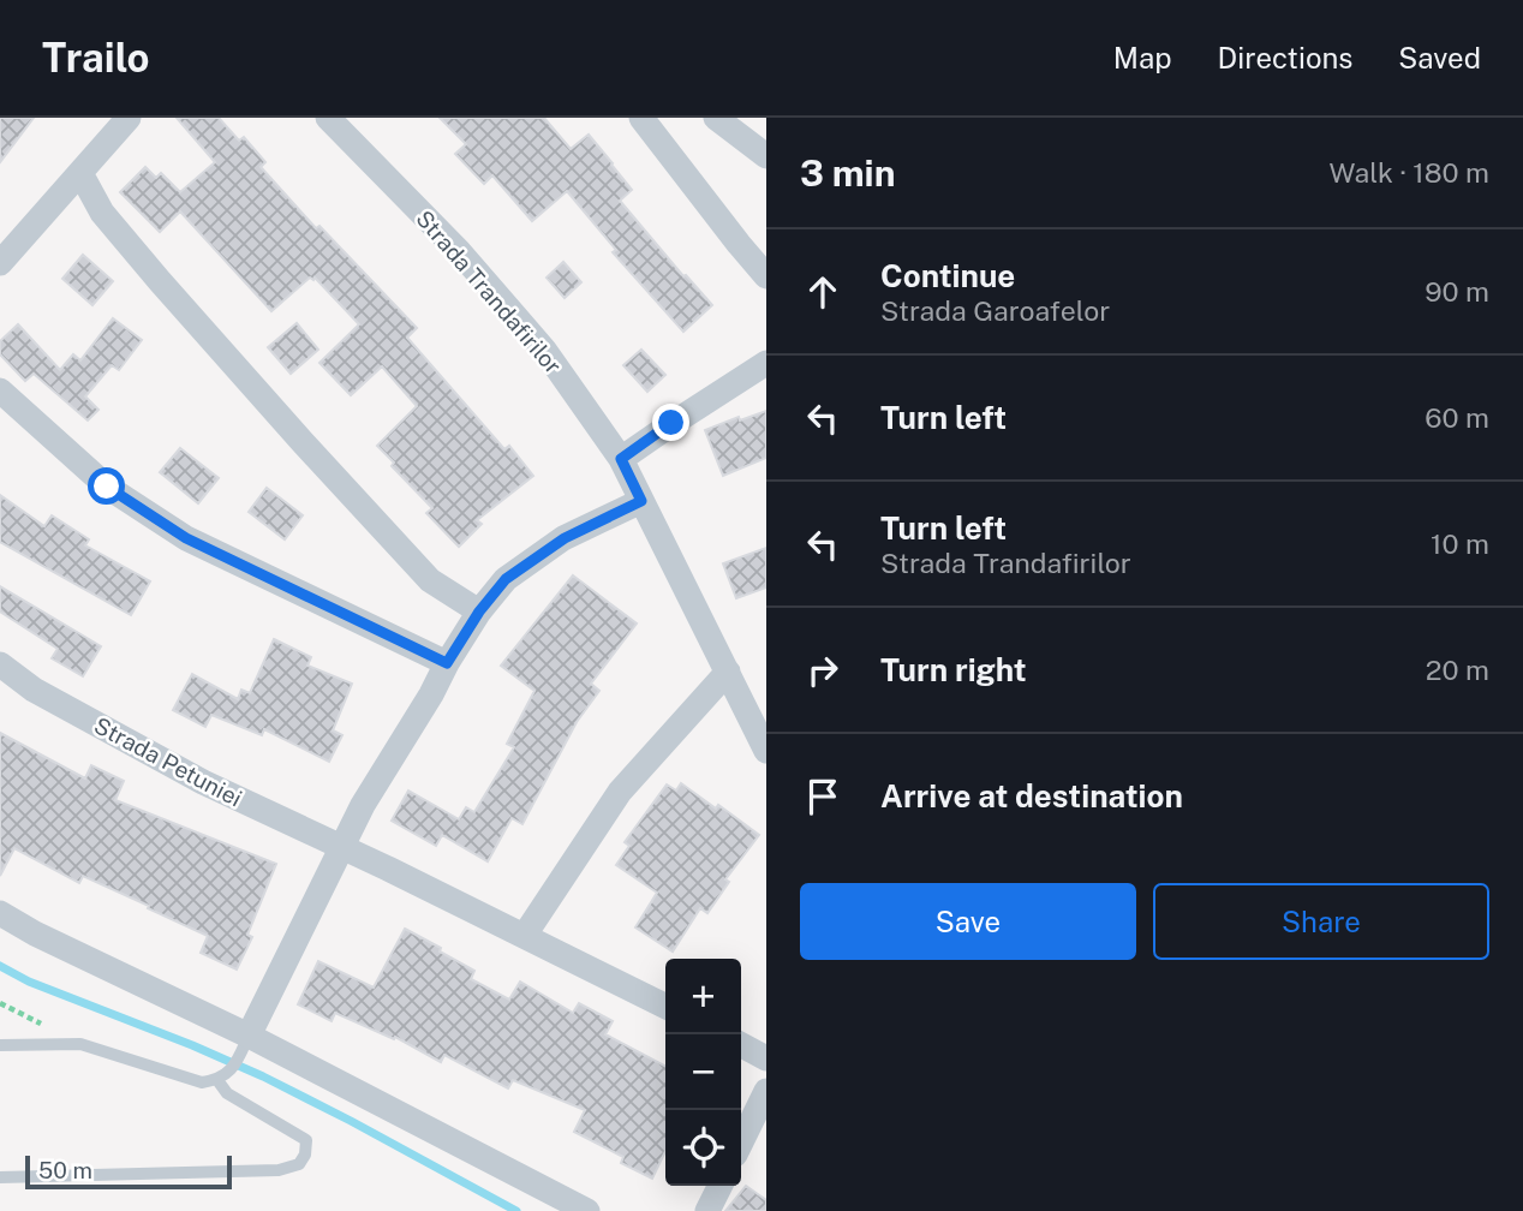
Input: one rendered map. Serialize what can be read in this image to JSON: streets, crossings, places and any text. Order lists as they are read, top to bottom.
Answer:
{
  "streets": {
    "street": ["Strada Trandafirilor", "Strada Petuniei"]
  },
  "scale_bar": "50 m",
  "page": {
    "header": "Trailo",
    "nav": ["Map", "Directions", "Saved"],
    "heading": ["3 min", "Walk · 180 m"],
    "list": [
      ["Continue", "Strada Garoafelor", "90 m"],
      ["Turn left", "60 m"],
      ["Turn left", "Strada Trandafirilor", "10 m"],
      ["Turn right", "20 m"],
      "Arrive at destination"
    ],
    "buttons": ["Save", "Share"],
    "map_buttons": ["+", "−"],
    "scale": "50 m"
  }
}
